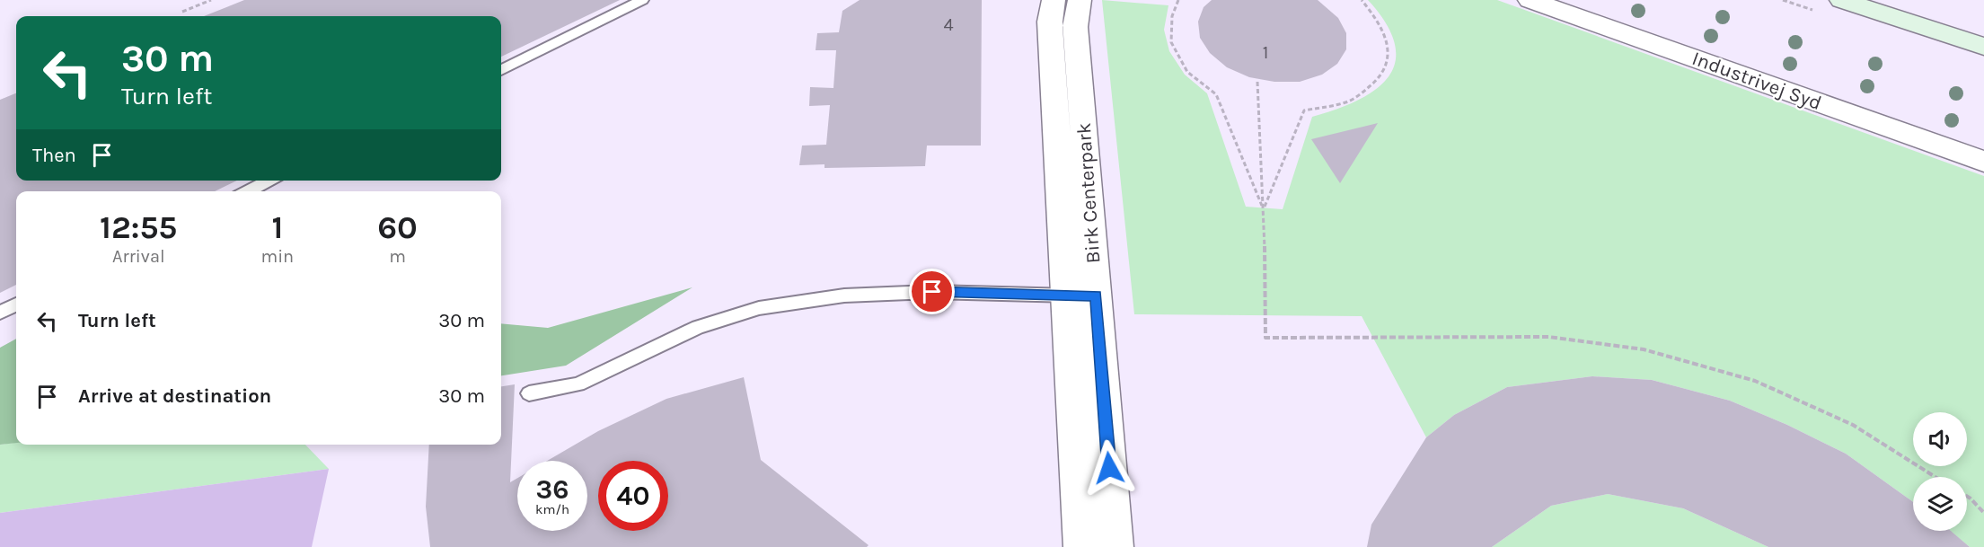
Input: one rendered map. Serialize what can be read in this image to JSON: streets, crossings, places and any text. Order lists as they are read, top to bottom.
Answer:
{
  "streets": {
    "street": ["Industrivej Syd", "Birk Centerpark"]
  },
  "house_numbers": ["4", "1"],
  "page": {
    "turn": ["30 m", "Turn left"],
    "then": "Then",
    "eta": [
      "12:55",
      "Arrival",
      "1",
      "min",
      "60",
      "m"
    ],
    "list": [
      {
        "name": "Turn left",
        "value": "30 m"
      },
      {
        "name": "Arrive at destination",
        "value": "30 m"
      }
    ],
    "speed": "36 km/h",
    "limit": "40"
  }
}
